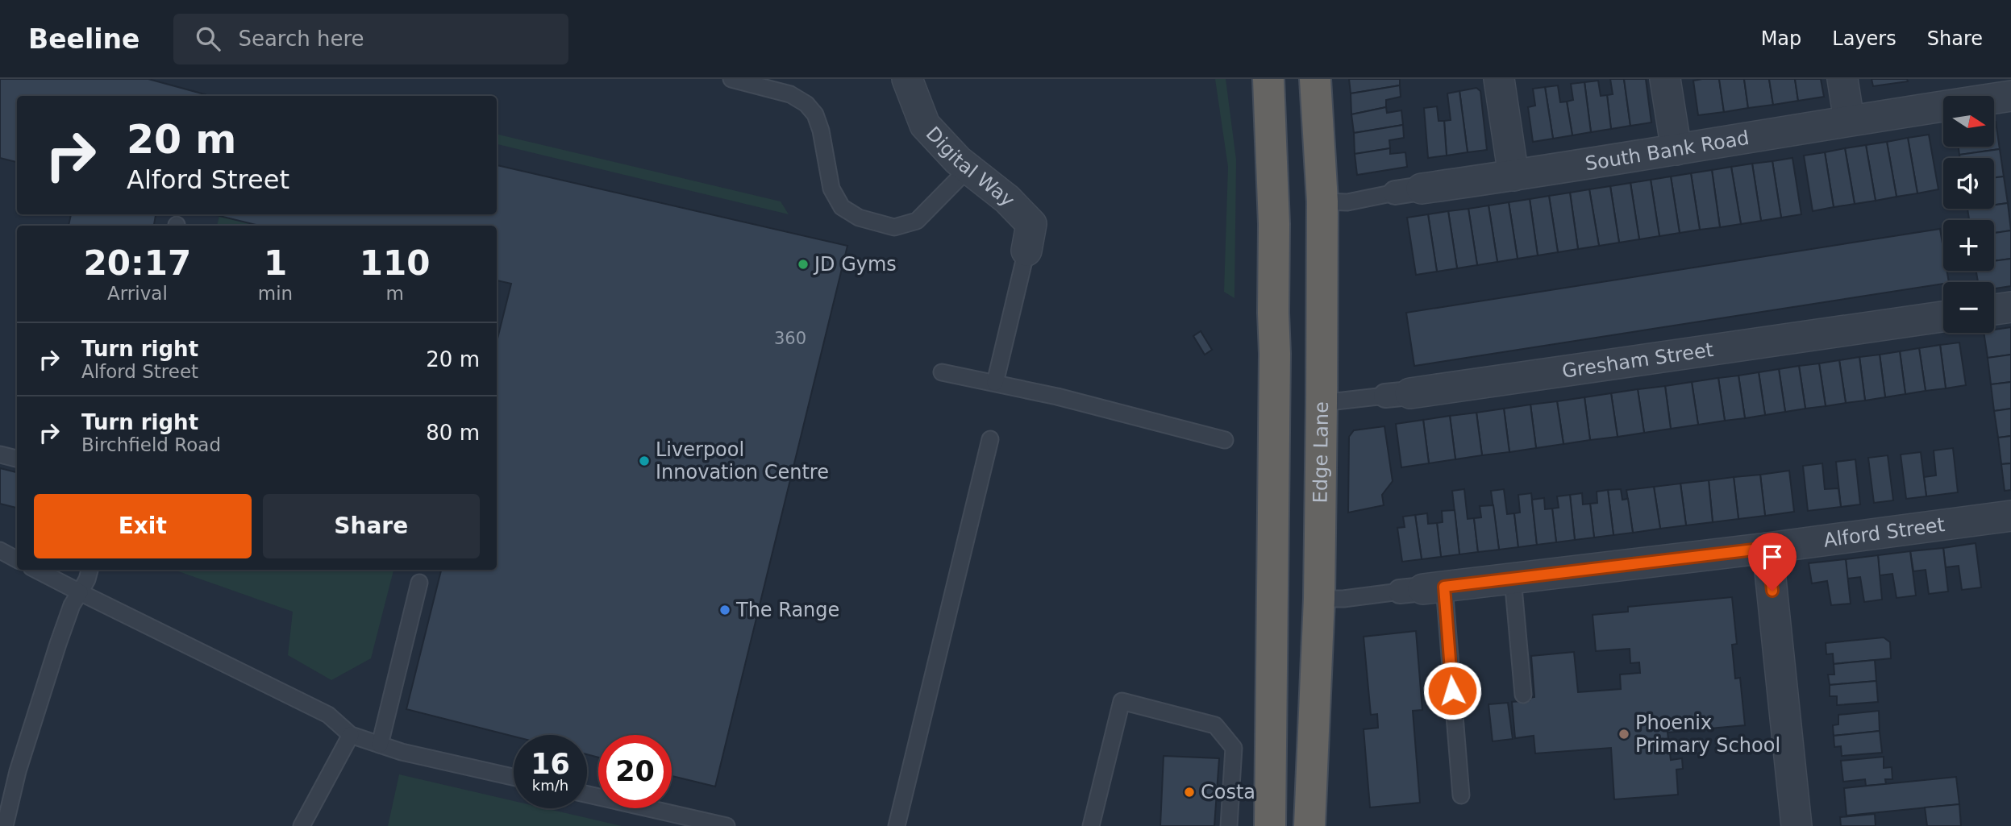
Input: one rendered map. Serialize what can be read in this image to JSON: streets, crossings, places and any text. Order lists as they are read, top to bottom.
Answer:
{
  "streets": {
    "highway": ["Edge Lane"],
    "street": [
      "South Bank Road",
      "Digital Way",
      "Gresham Street",
      "Alford Street"
    ]
  },
  "crossings": [
    ["South Bank Road", "Edge Lane"],
    ["Gresham Street", "Edge Lane"],
    ["Edge Lane", "Alford Street"]
  ],
  "places": [
    "JD Gyms",
    "Liverpool Innovation Centre",
    "The Range",
    "Phoenix Primary School",
    "Costa"
  ],
  "house_numbers": ["360"],
  "north": "right",
  "page": {
    "header": "Beeline",
    "search": "Search here",
    "nav": ["Map", "Layers", "Share"],
    "map_buttons": ["+", "−"],
    "turn": ["20 m", "Alford Street"],
    "eta": [
      "20:17",
      "Arrival",
      "1",
      "min",
      "110",
      "m"
    ],
    "list": [
      {
        "name": "Turn right",
        "note": "Alford Street",
        "value": "20 m"
      },
      {
        "name": "Turn right",
        "note": "Birchfield Road",
        "value": "80 m"
      }
    ],
    "buttons": ["Exit", "Share"],
    "speed": "16 km/h",
    "limit": "20"
  }
}
